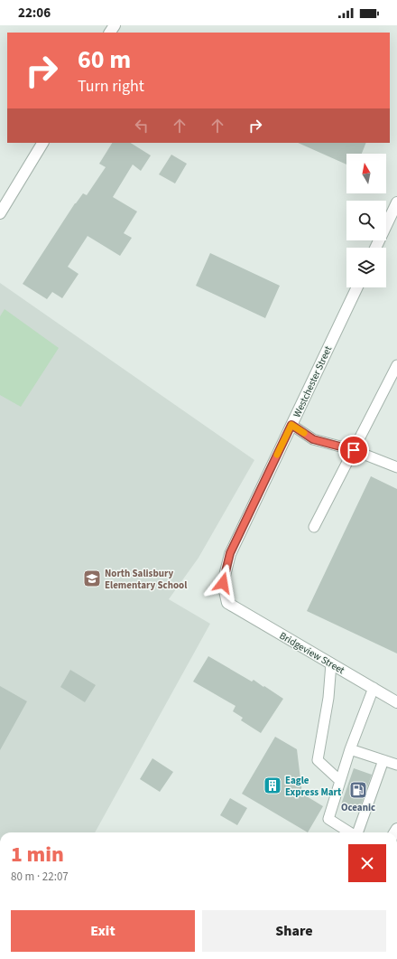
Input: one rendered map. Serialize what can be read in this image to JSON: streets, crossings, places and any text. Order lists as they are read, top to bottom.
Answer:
{
  "streets": {
    "street": ["Westchester Street", "Bridgeview Street"]
  },
  "crossings": [
    ["Westchester Street", "Bridgeview Street"]
  ],
  "places": {
    "school or university": ["North Salisbury Elementary School"],
    "building": ["Eagle Express Mart"],
    "fuel station": ["Oceanic"]
  },
  "north": "top",
  "page": {
    "status": "22:06",
    "turn": ["60 m", "Turn right"],
    "heading": ["1 min", "80 m · 22:07"],
    "buttons": ["Exit", "Share"]
  }
}
